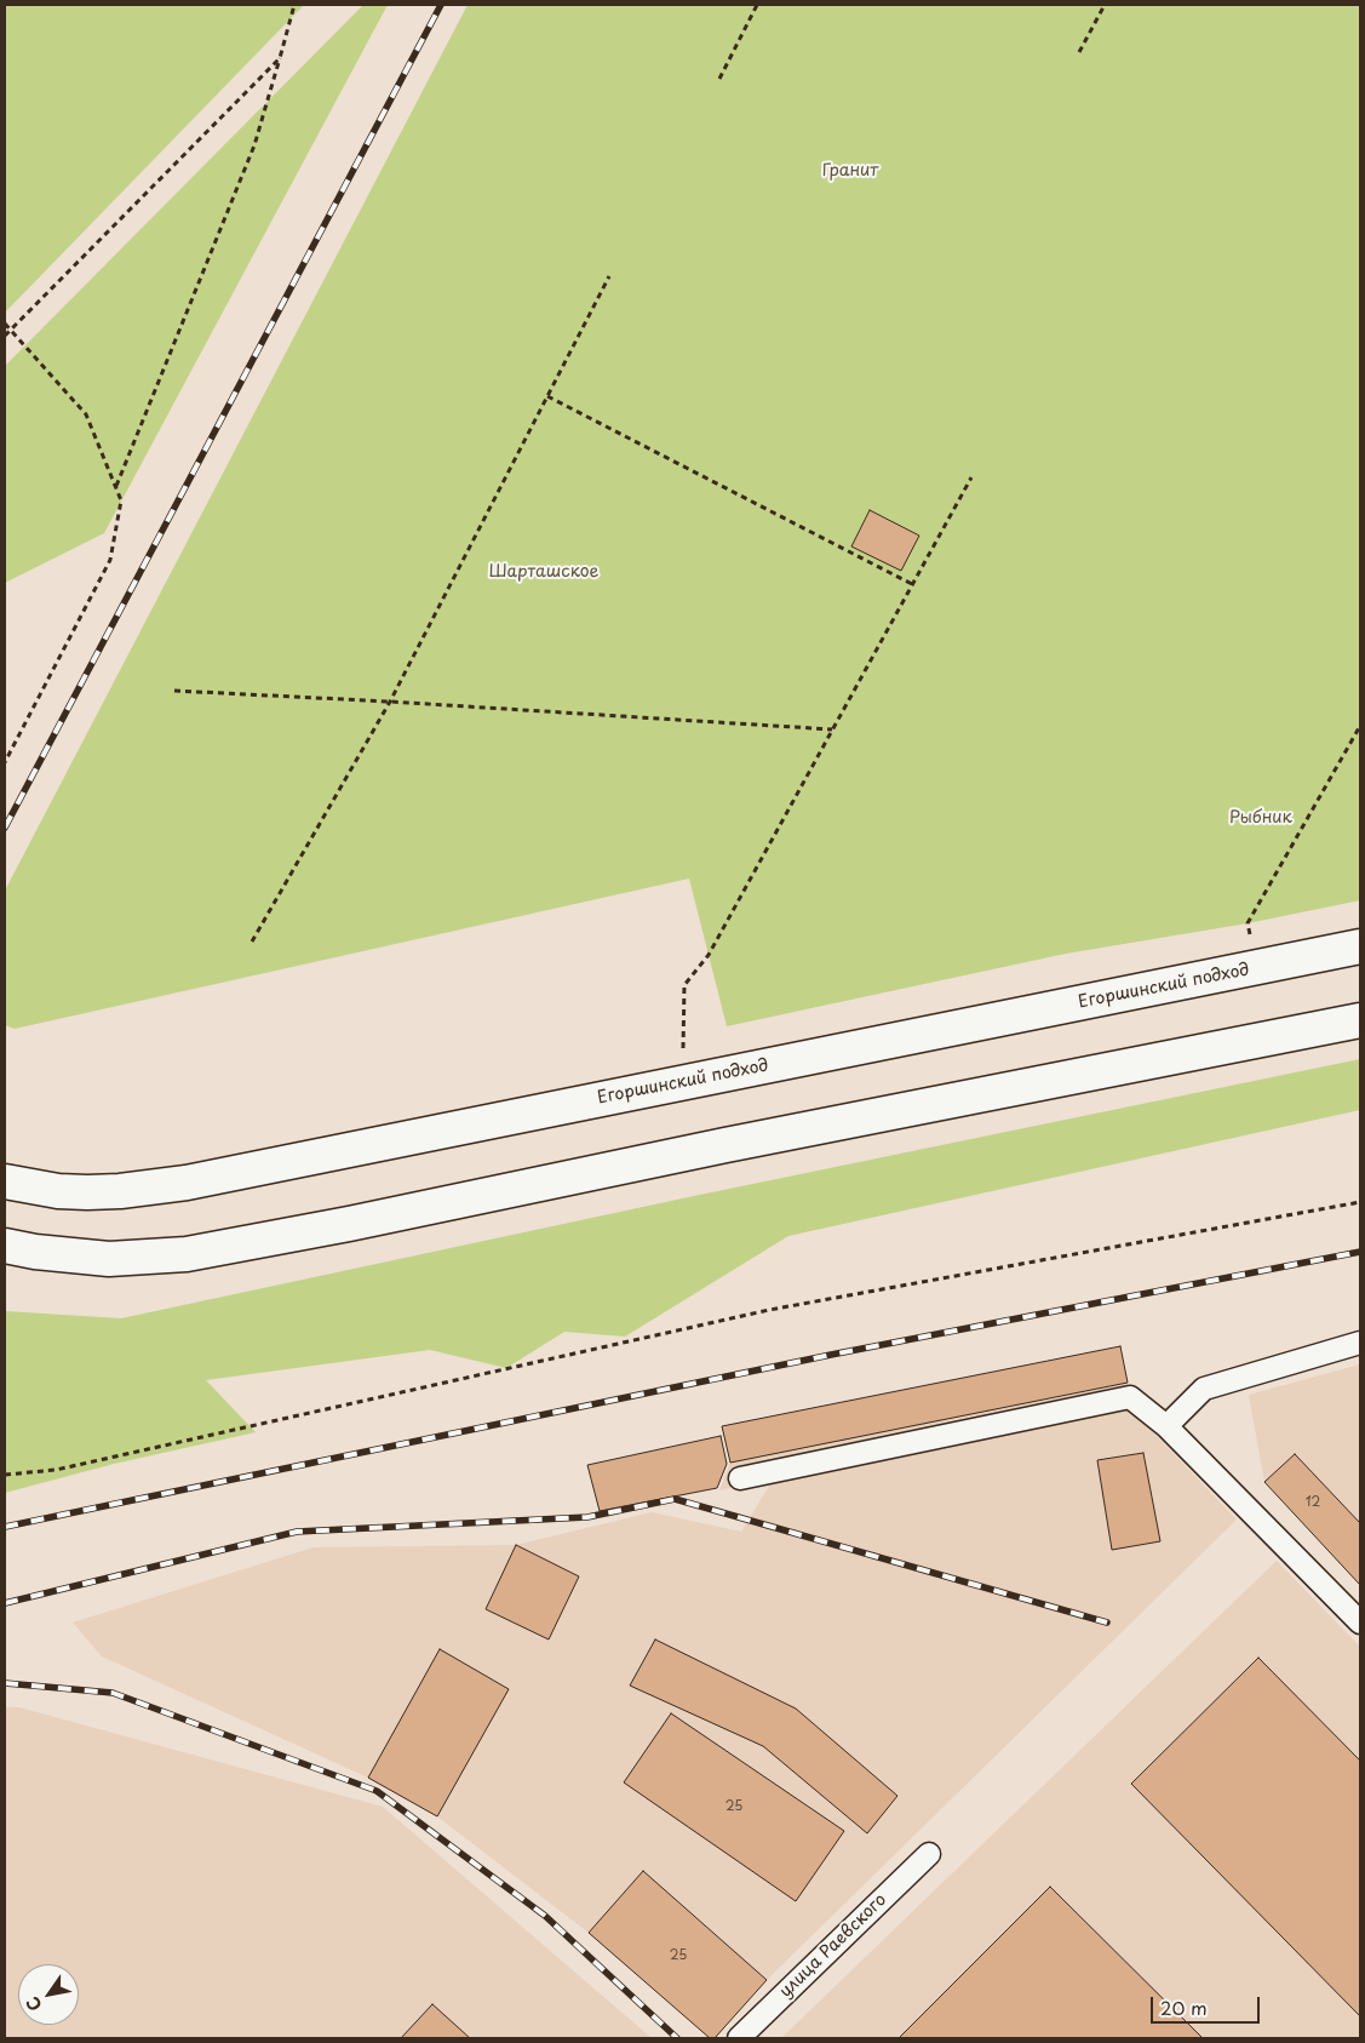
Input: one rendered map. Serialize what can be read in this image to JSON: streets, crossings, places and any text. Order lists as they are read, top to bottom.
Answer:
{
  "streets": {
    "main road": ["Егоршинский подход"],
    "lane": ["улица Раевского"]
  },
  "parks": ["Гранит", "Шарташское", "Рыбник"],
  "house_numbers": ["12", "25", "25"],
  "scale_bar": "20 m",
  "north": "bottom left"
}
